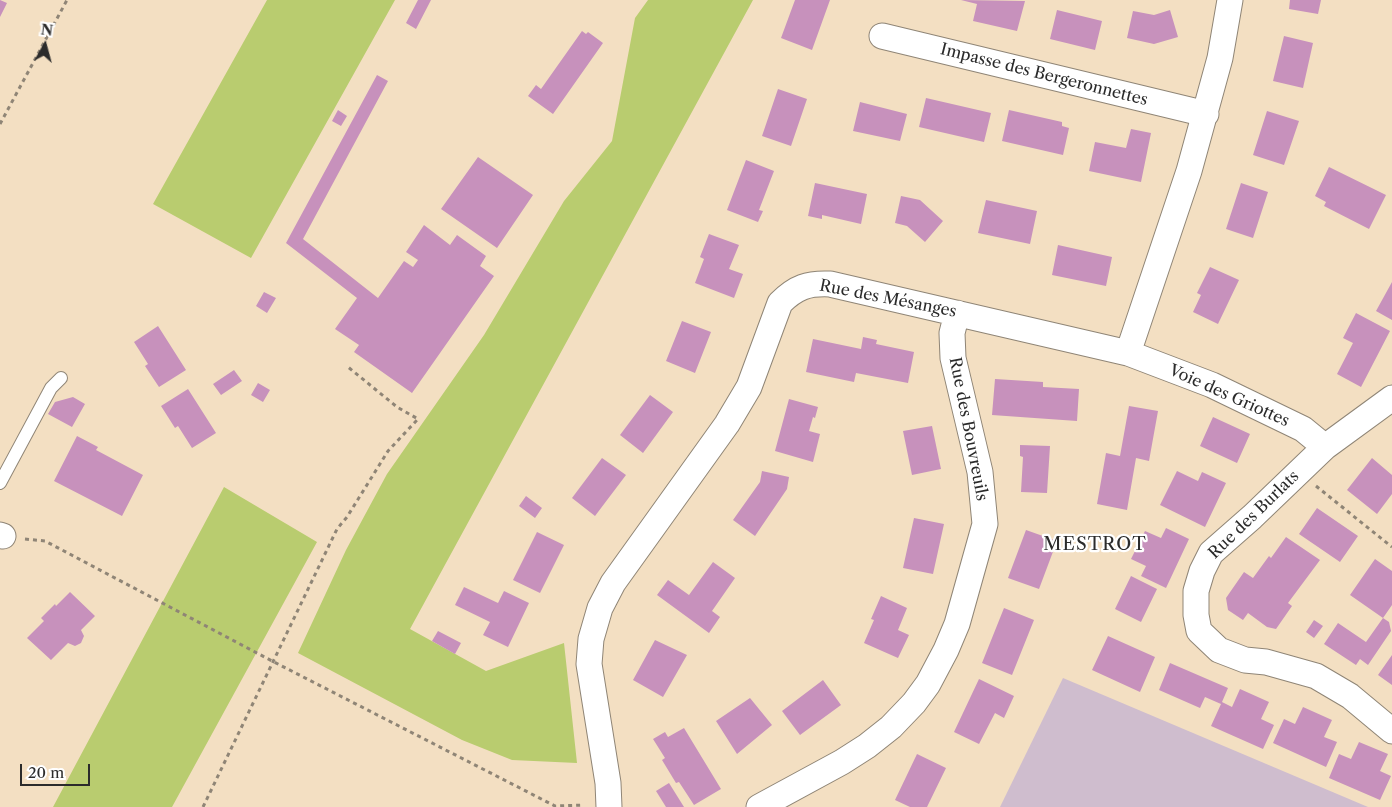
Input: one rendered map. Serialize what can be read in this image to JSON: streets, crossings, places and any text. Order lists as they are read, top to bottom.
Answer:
{
  "streets": {
    "street": [
      "Impasse des Bergeronnettes",
      "Rue des Mésanges",
      "Voie des Griottes",
      "Rue des Bouvreuils",
      "Rue des Burlats"
    ]
  },
  "crossings": [
    ["Rue des Mésanges", "Voie des Griottes"],
    ["Rue des Mésanges", "Rue des Bouvreuils"],
    ["Voie des Griottes", "Rue des Burlats"]
  ],
  "districts": ["MESTROT"],
  "scale_bar": "20 m",
  "north": "top"
}
